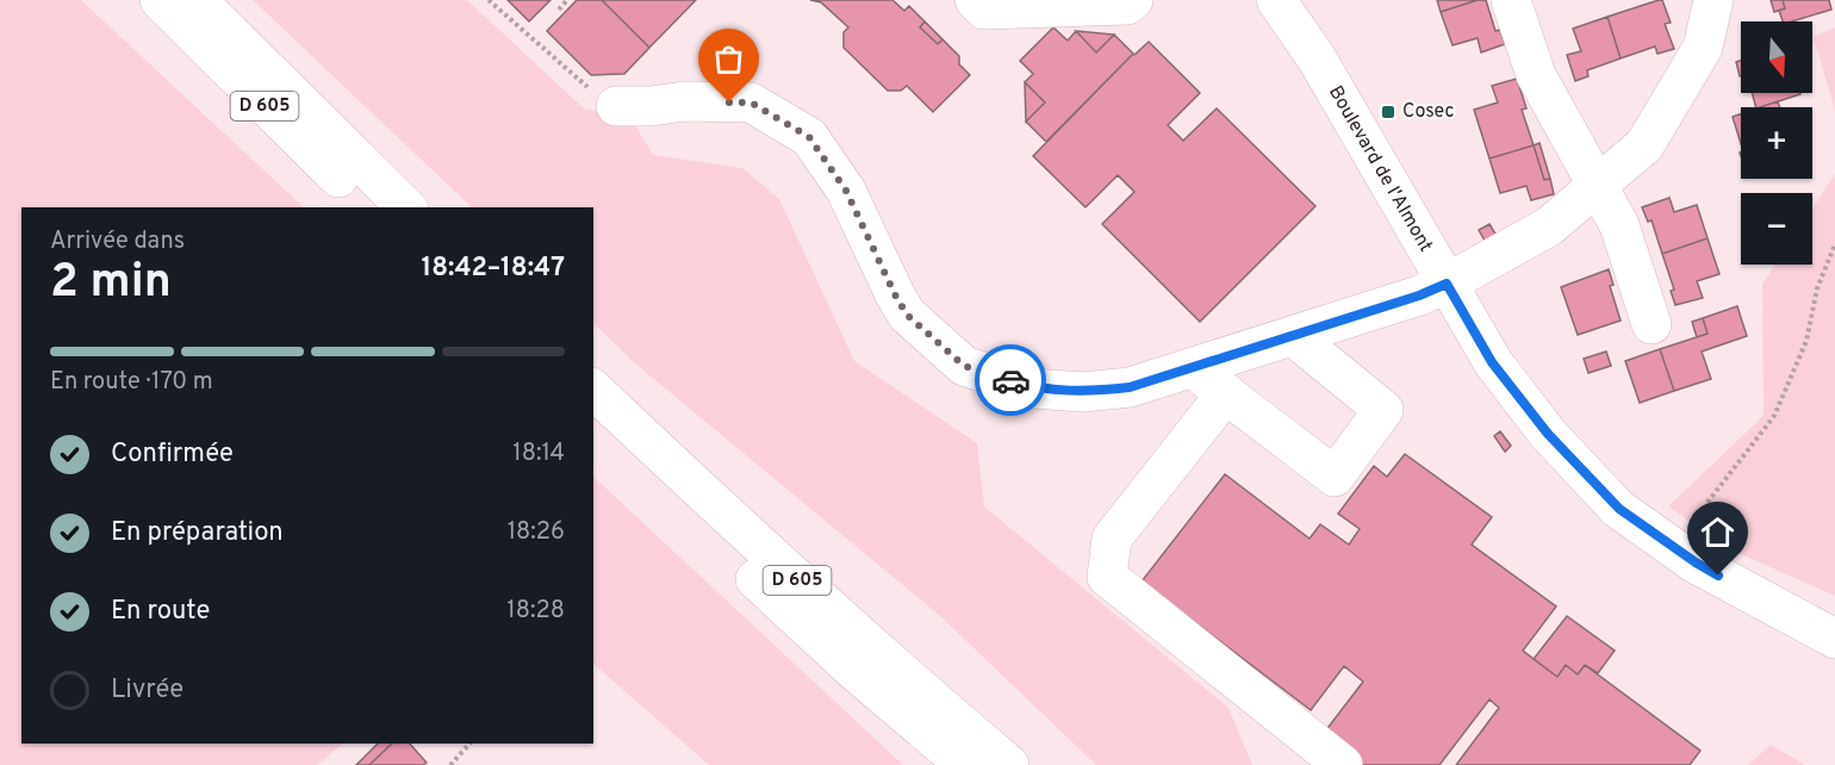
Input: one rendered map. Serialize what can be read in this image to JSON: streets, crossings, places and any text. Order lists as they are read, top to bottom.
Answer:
{
  "streets": {
    "street": ["D 605", "Boulevard de l'Almont"]
  },
  "places": {
    "transit": ["Cosec"]
  },
  "north": "bottom",
  "page": {
    "map_buttons": ["+", "−"],
    "heading": ["2 min", "Arrivée dans", "18:42–18:47"],
    "bar": "En route · 170 m",
    "list": [
      ["Confirmée", "18:14"],
      ["En préparation", "18:26"],
      ["En route", "18:28"],
      "Livrée"
    ]
  }
}
